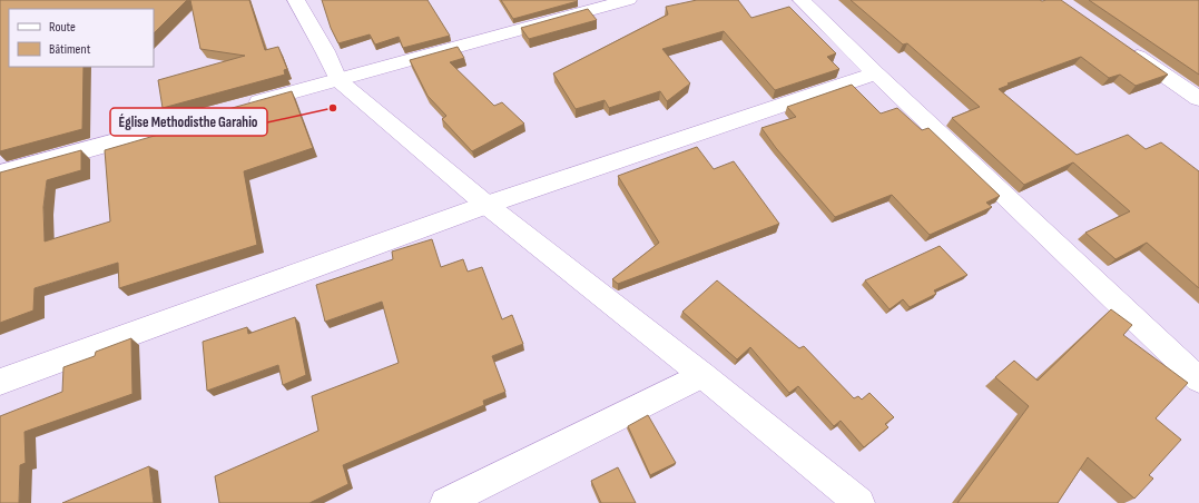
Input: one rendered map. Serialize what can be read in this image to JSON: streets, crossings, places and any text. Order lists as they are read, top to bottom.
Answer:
{
  "places": ["Église Methodisthe Garahio"],
  "legend": ["Route", "Bâtiment"]
}
